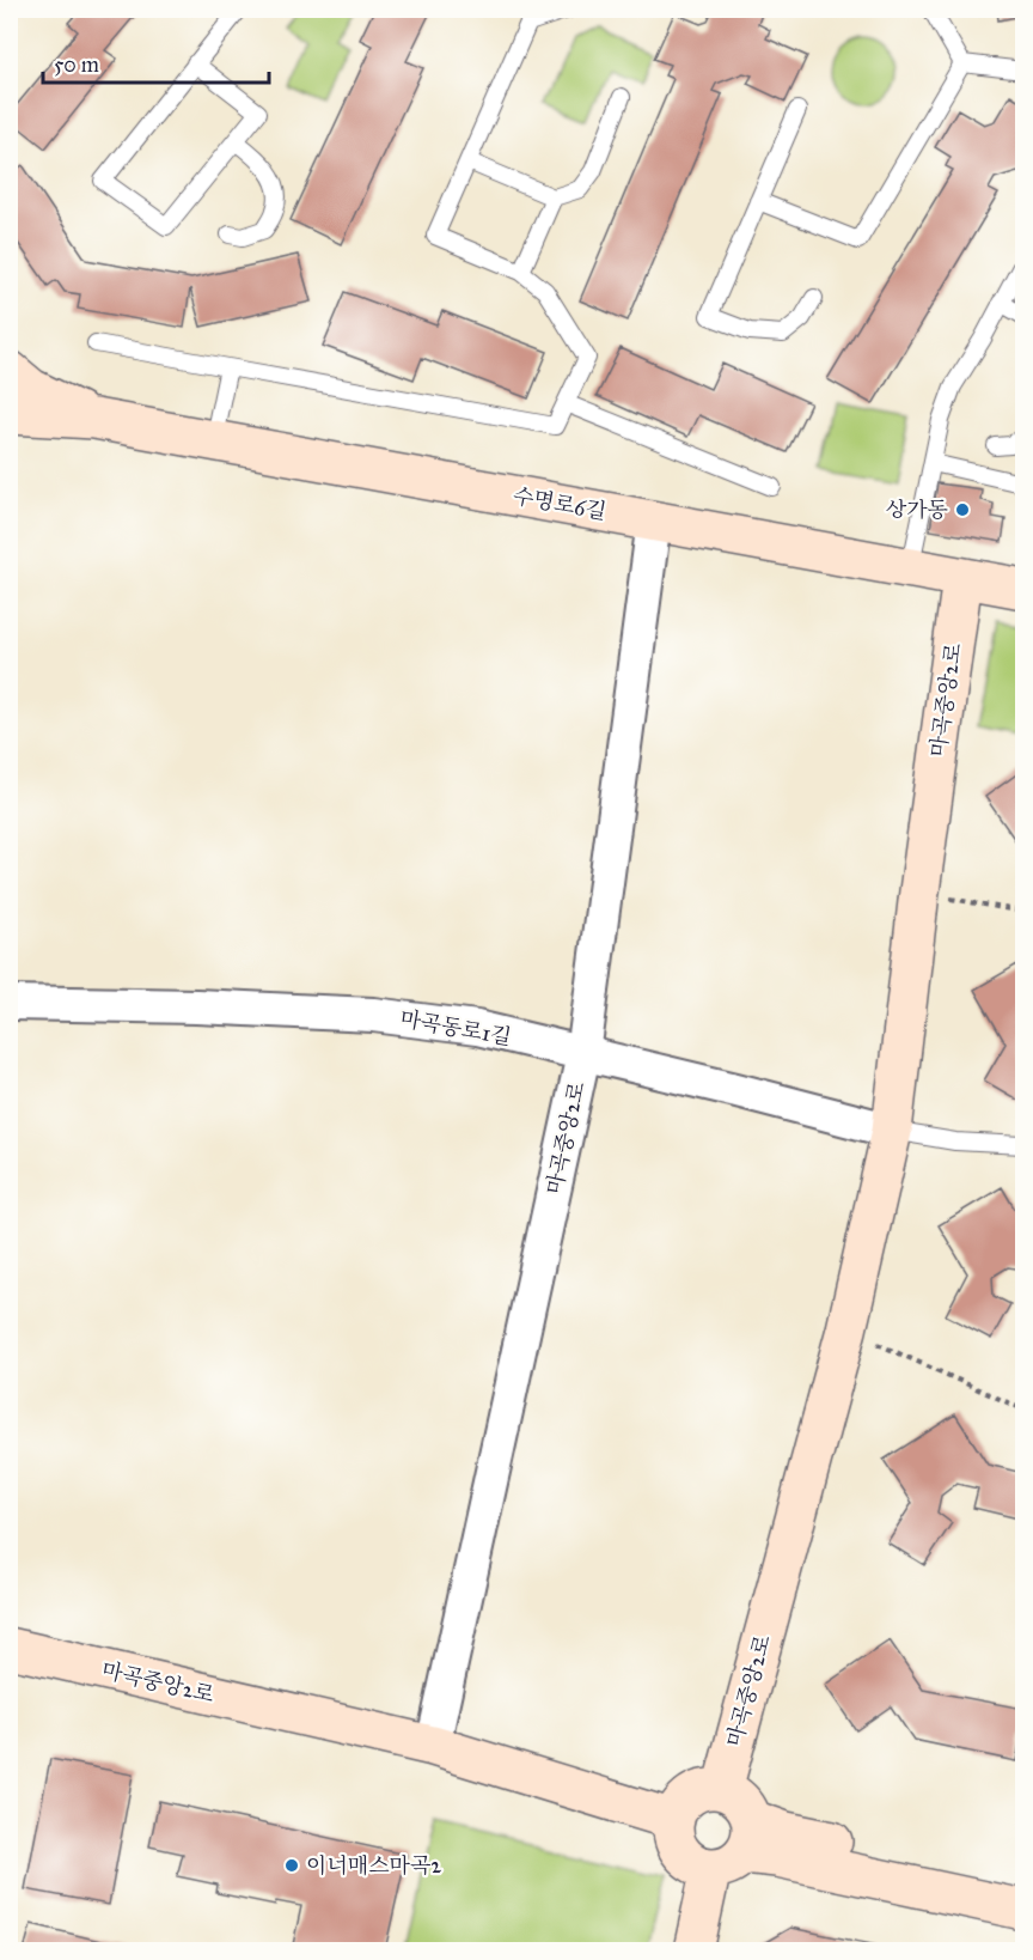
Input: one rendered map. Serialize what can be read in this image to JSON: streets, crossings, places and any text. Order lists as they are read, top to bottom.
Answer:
{
  "streets": {
    "street": ["수명로6길", "마곡중앙2로", "마곡동로1길"]
  },
  "crossings": [
    ["수명로6길", "마곡중앙2로"],
    ["마곡중앙2로", "마곡동로1길"]
  ],
  "places": ["상가동", "이너매스마곡2"],
  "scale_bar": "50 m"
}
